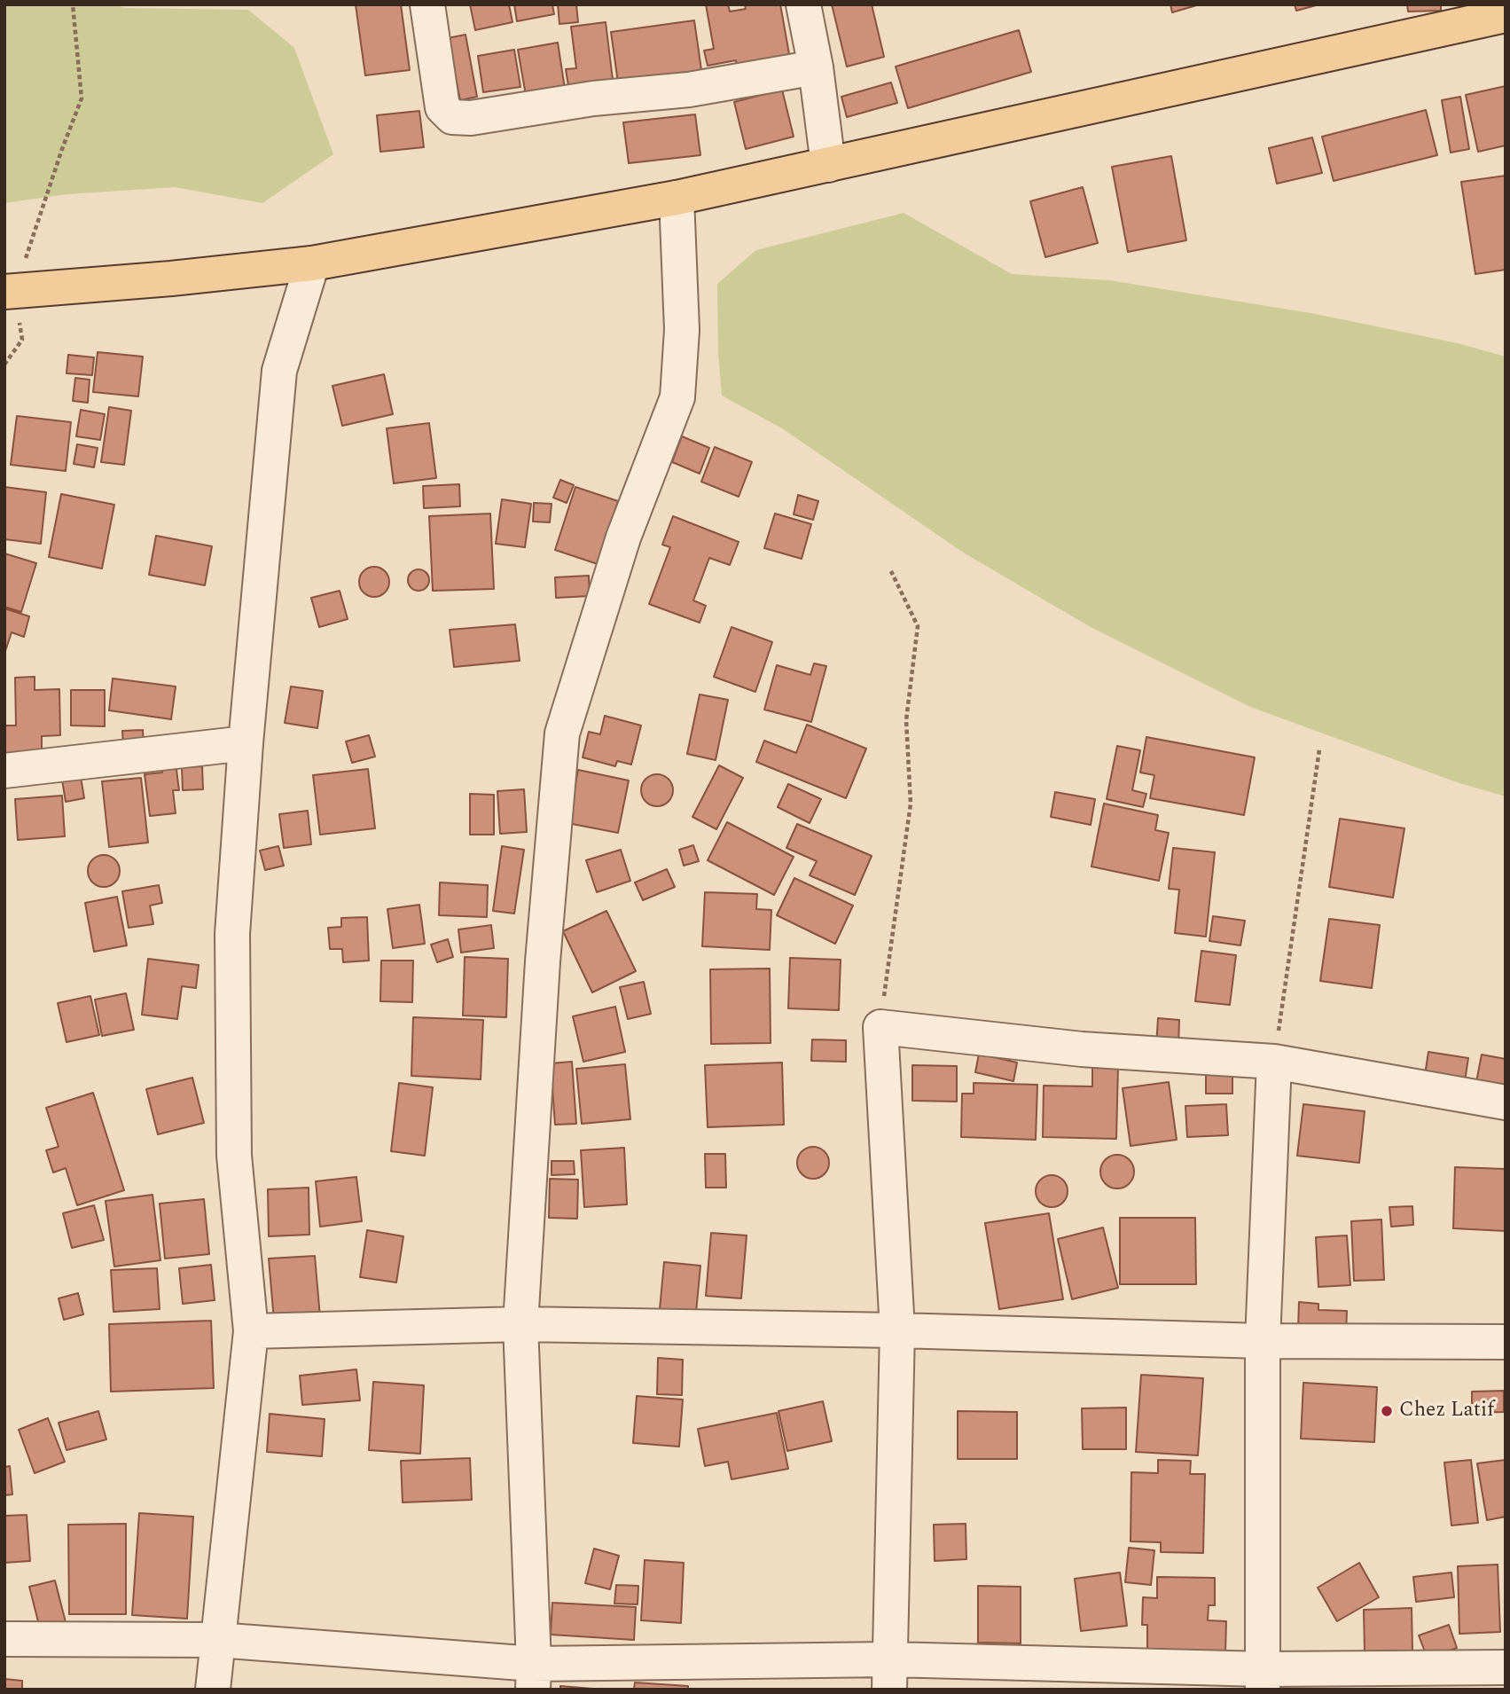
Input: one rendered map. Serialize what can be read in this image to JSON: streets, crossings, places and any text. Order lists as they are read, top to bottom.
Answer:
{
  "places": ["Chez Latif"]
}
